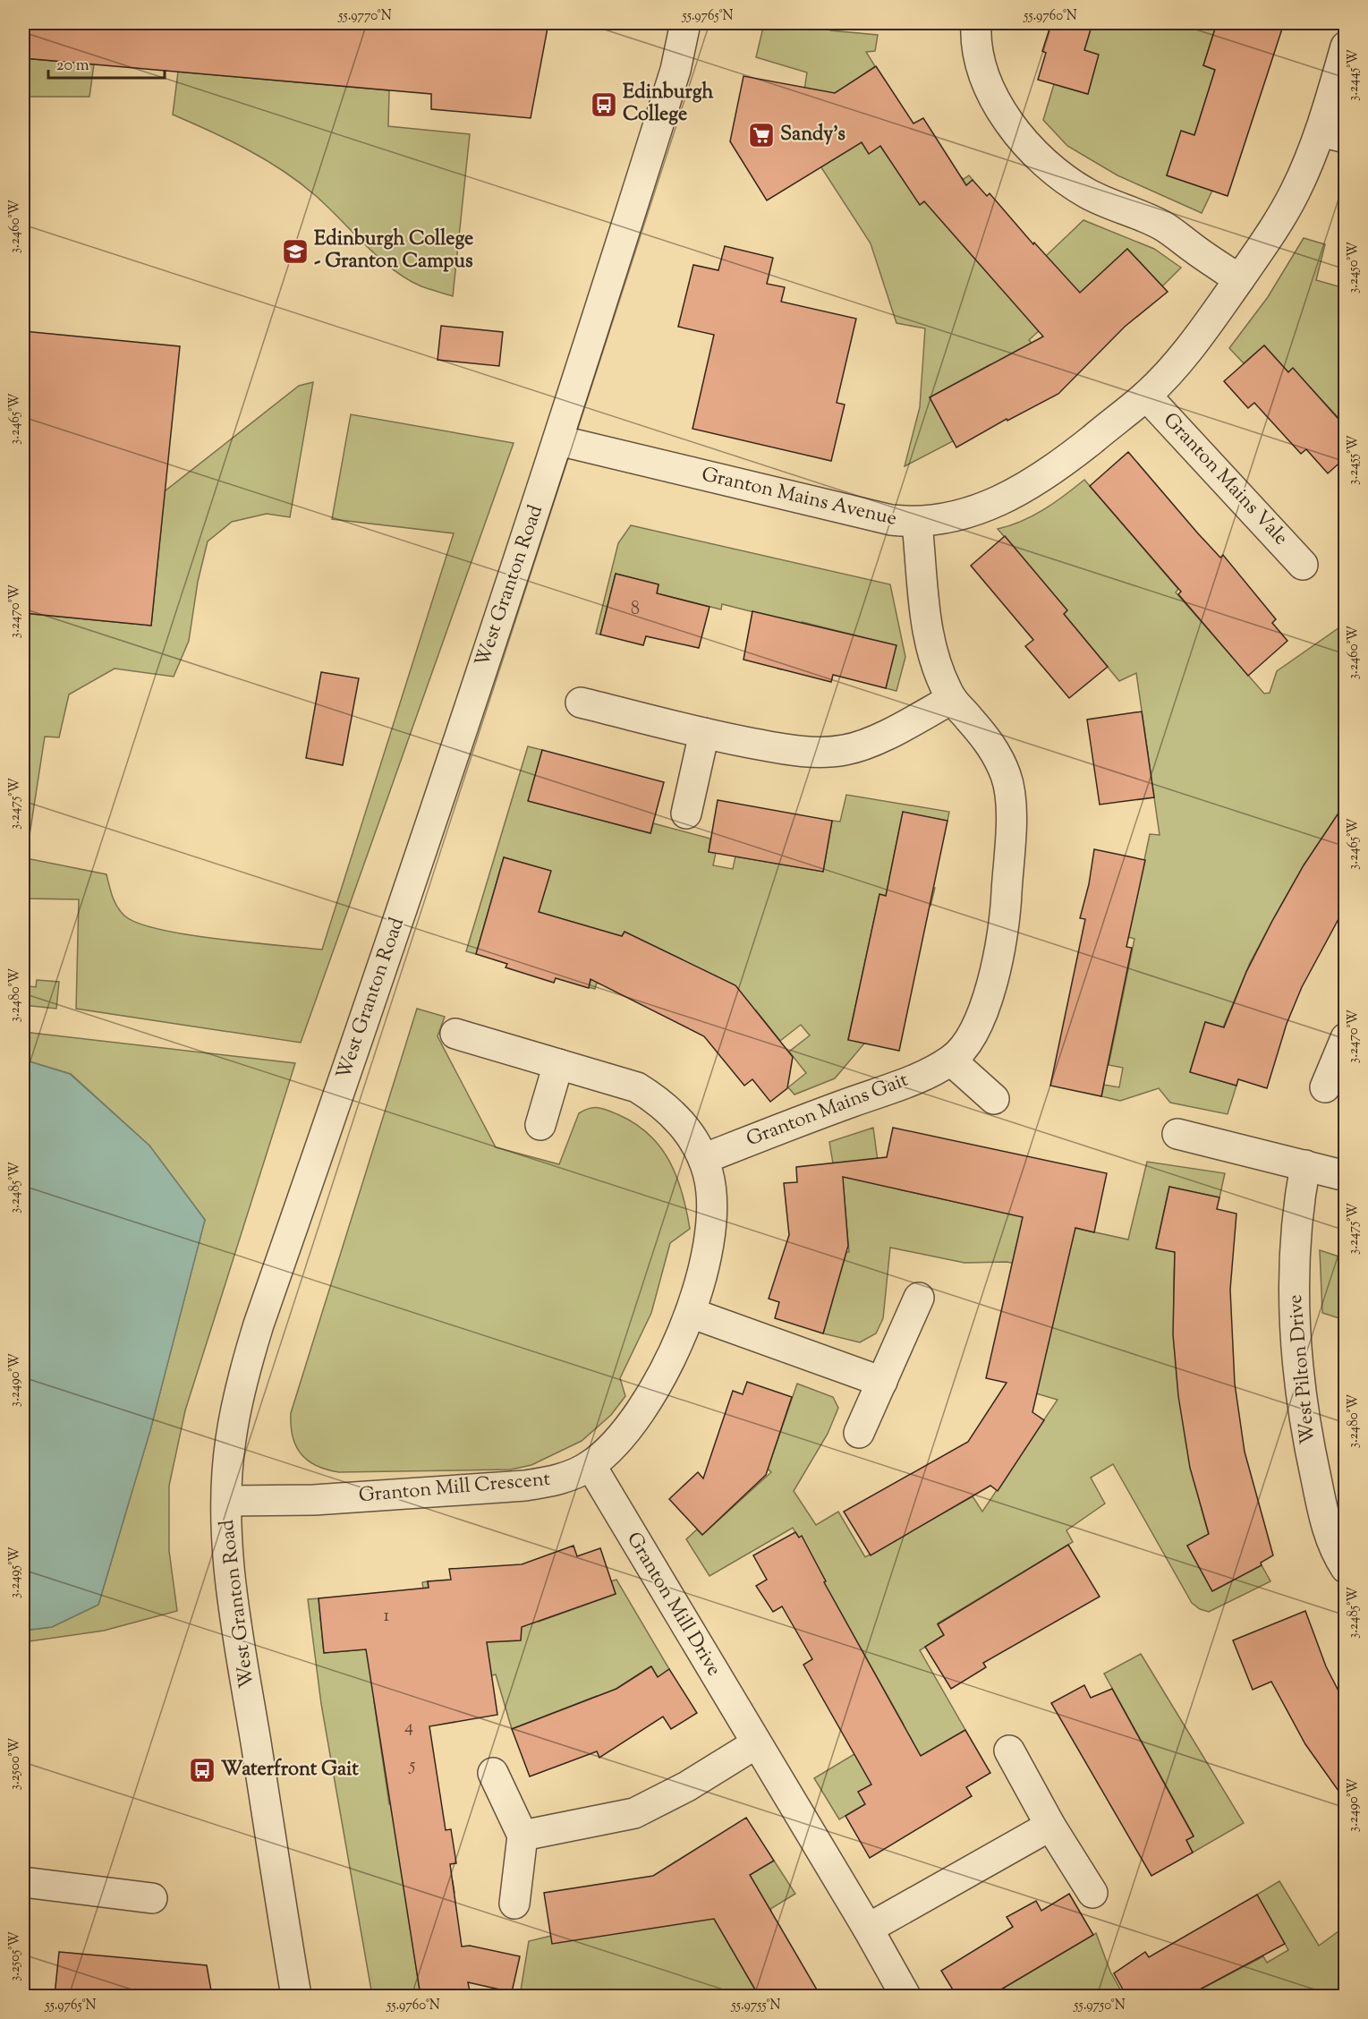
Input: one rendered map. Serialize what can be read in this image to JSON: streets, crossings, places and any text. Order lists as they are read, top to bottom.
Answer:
{
  "streets": {
    "street": [
      "Granton Mains Vale",
      "Granton Mains Avenue",
      "West Granton Road",
      "Granton Mains Gait",
      "West Pilton Drive",
      "Granton Mill Crescent",
      "Granton Mill Drive"
    ]
  },
  "crossings": [
    ["Granton Mains Vale", "Granton Mains Avenue"],
    ["Granton Mains Avenue", "West Granton Road"],
    ["Granton Mains Avenue", "Granton Mains Gait"],
    ["West Granton Road", "Granton Mill Crescent"],
    ["Granton Mains Gait", "Granton Mill Crescent"],
    ["Granton Mill Crescent", "Granton Mill Drive"]
  ],
  "places": {
    "bus stop": ["Edinburgh College", "Waterfront Gait"],
    "supermarket": ["Sandy's"],
    "school or university": ["Edinburgh College - Granton Campus"]
  },
  "house_numbers": [
    "8",
    "1",
    "4",
    "5"
  ],
  "scale_bar": "20 m",
  "coordinates": [
    "55.9770°N",
    "55.9765°N",
    "55.9760°N",
    "3.2445°W",
    "3.2460°W",
    "3.2450°W",
    "3.2465°W",
    "3.2455°W",
    "3.2470°W",
    "3.2475°W",
    "3.2480°W",
    "3.2485°W",
    "3.2490°W",
    "3.2495°W",
    "3.2500°W",
    "3.2505°W",
    "55.9755°N",
    "55.9750°N"
  ]
}
